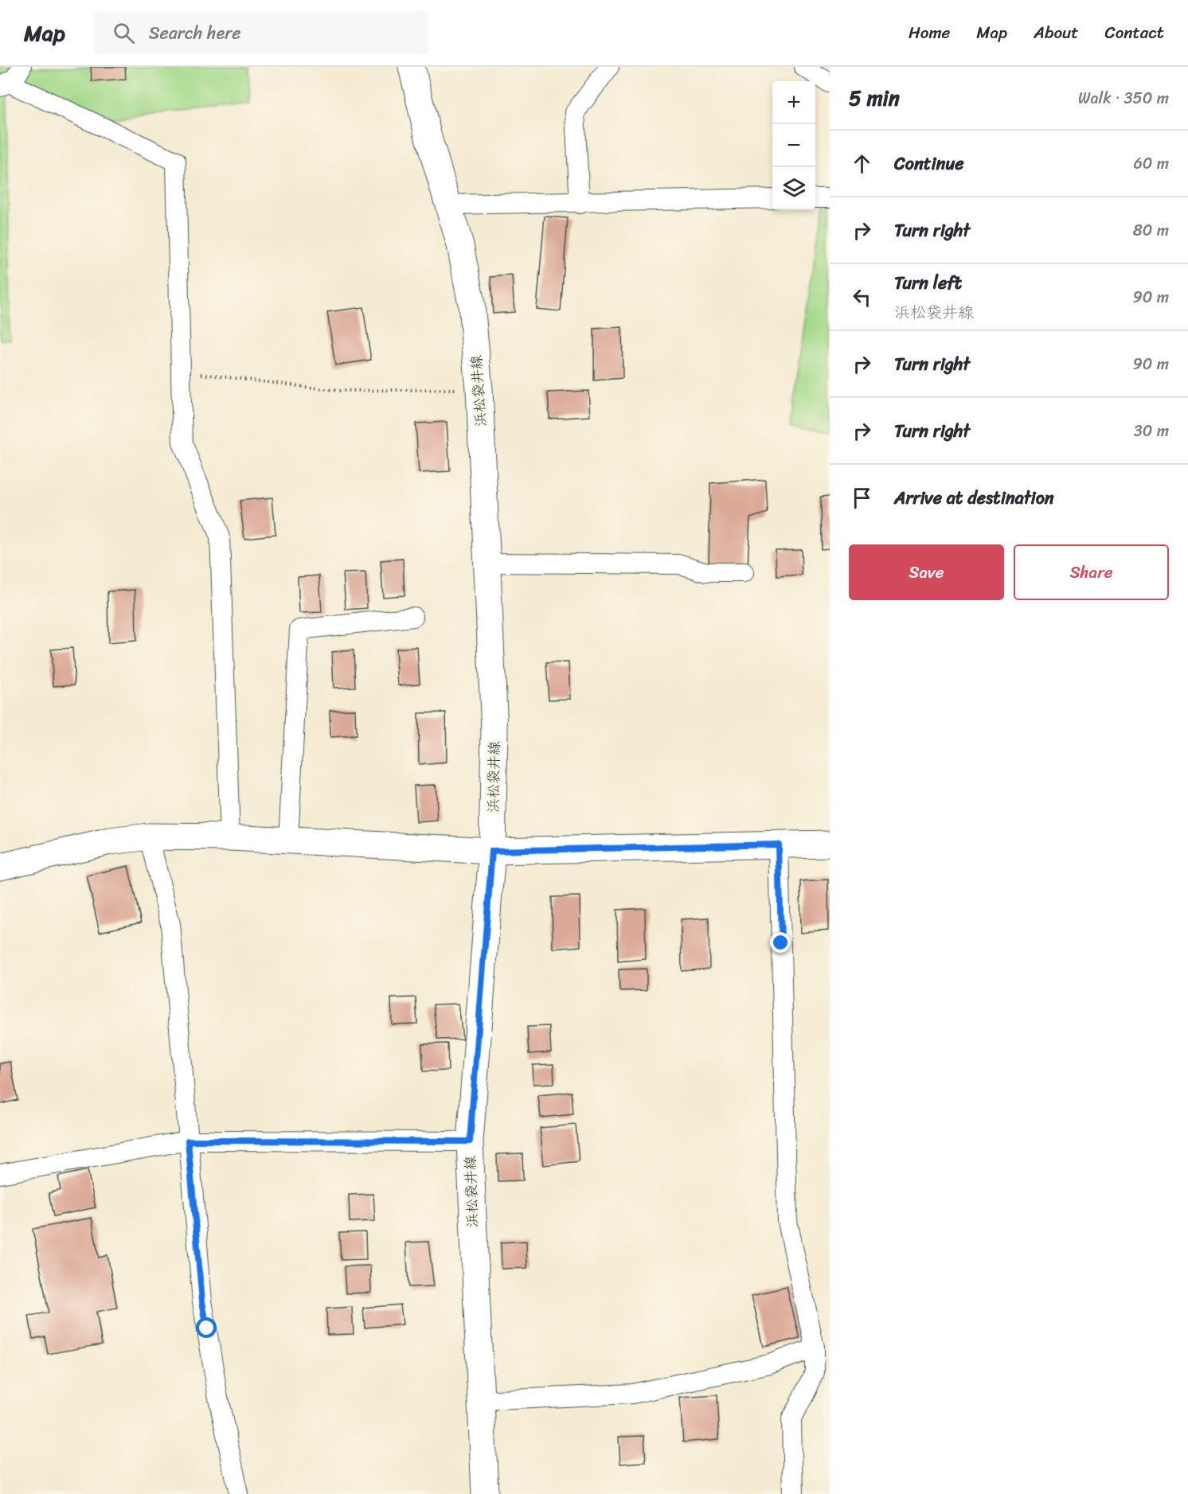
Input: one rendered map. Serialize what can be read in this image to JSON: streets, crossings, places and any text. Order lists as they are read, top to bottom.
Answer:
{
  "streets": {
    "main road": ["浜松袋井線"]
  },
  "page": {
    "header": "Map",
    "search": "Search here",
    "nav": [
      "Home",
      "Map",
      "About",
      "Contact"
    ],
    "heading": ["5 min", "Walk · 350 m"],
    "map_buttons": ["+", "−"],
    "list": [
      ["Continue", "60 m"],
      ["Turn right", "80 m"],
      ["Turn left", "浜松袋井線", "90 m"],
      ["Turn right", "90 m"],
      ["Turn right", "30 m"],
      "Arrive at destination"
    ],
    "buttons": ["Save", "Share"]
  }
}
